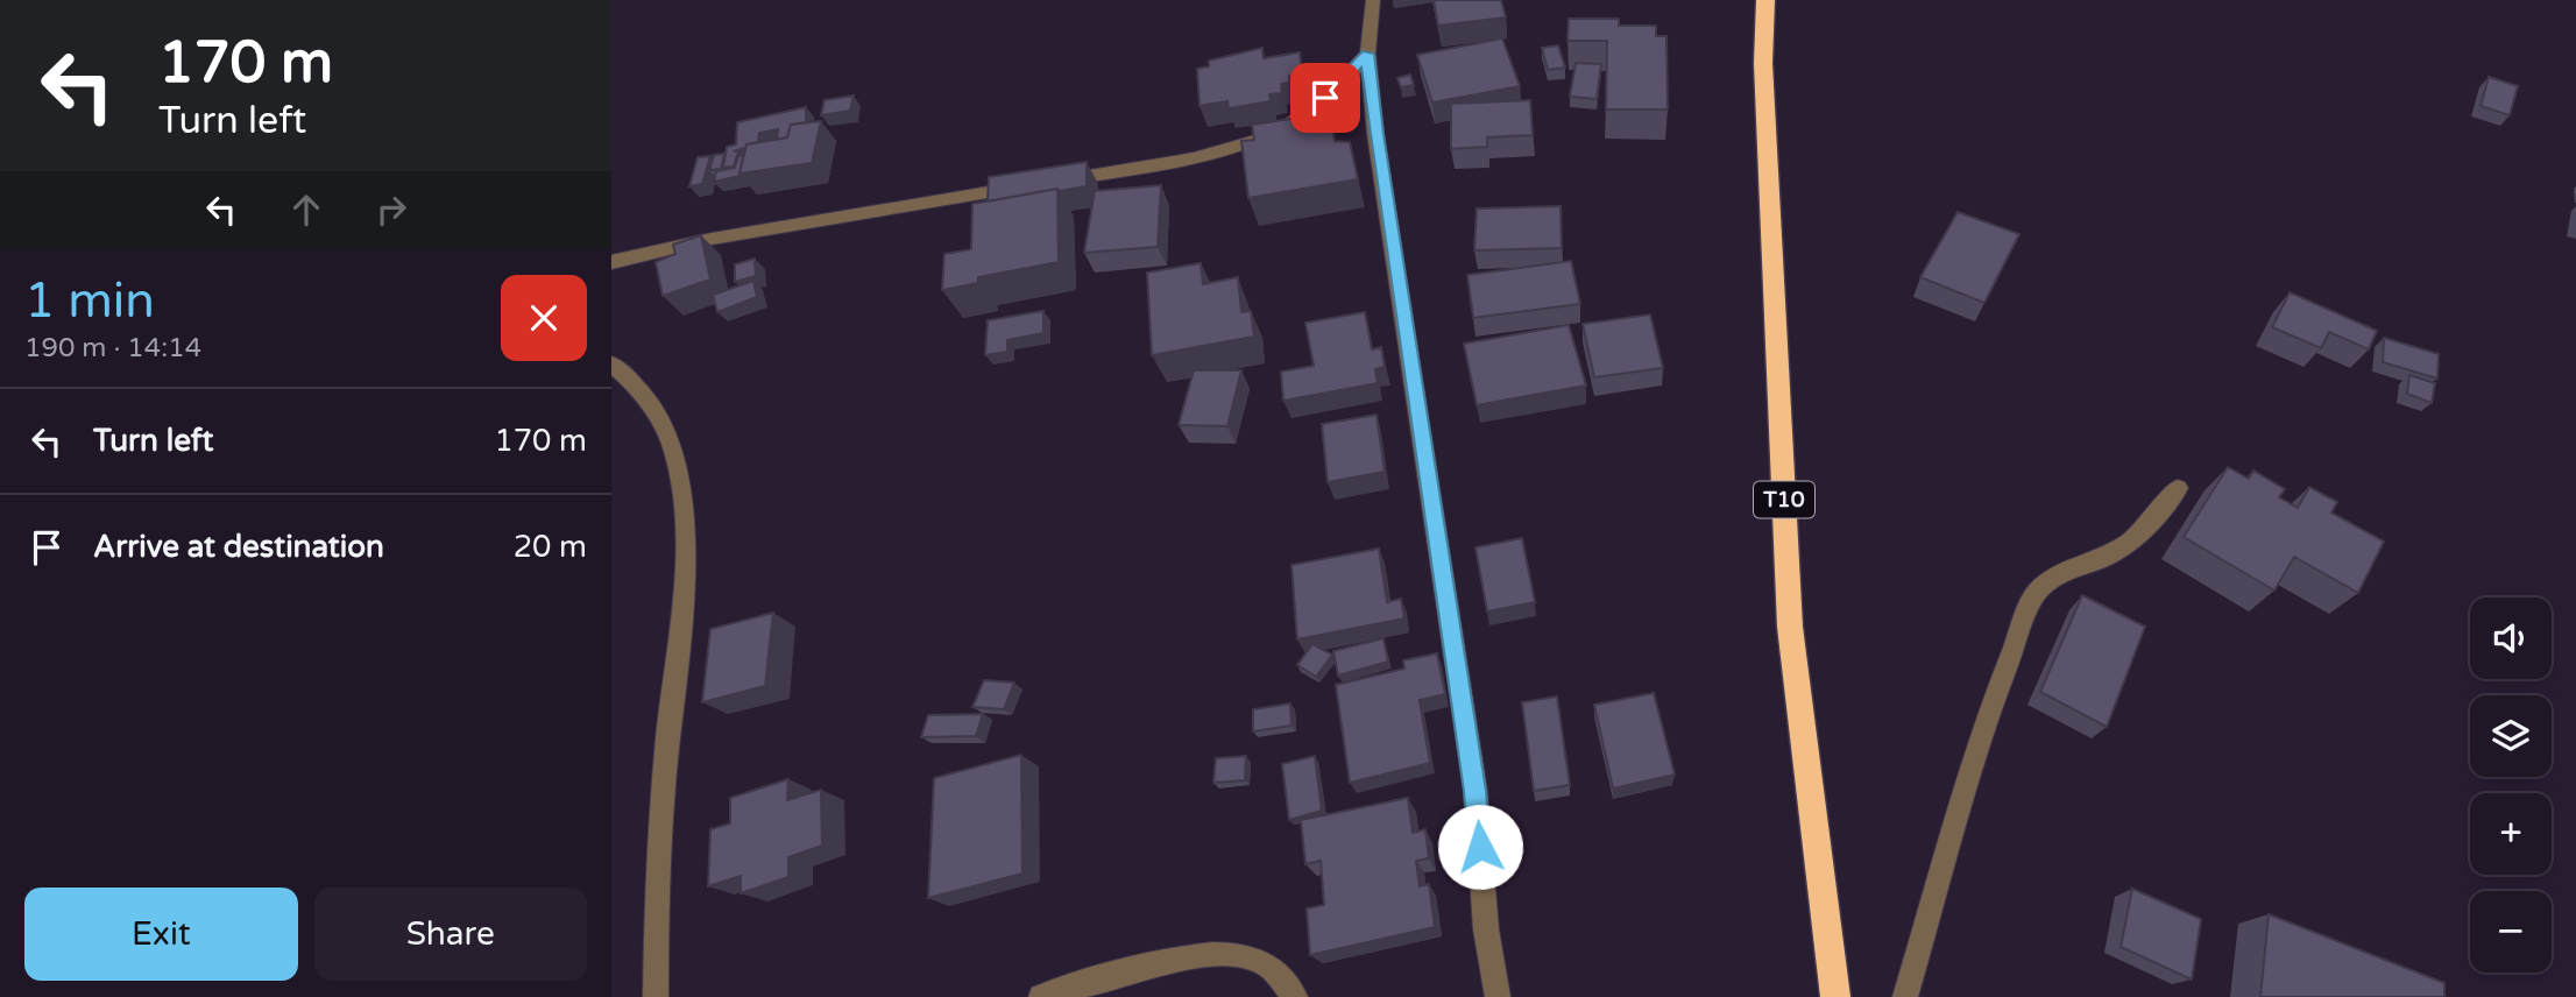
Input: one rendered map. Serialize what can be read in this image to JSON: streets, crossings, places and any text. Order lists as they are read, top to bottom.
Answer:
{
  "streets": {
    "highway": ["T10"]
  },
  "page": {
    "turn": ["170 m", "Turn left"],
    "heading": ["1 min", "190 m · 14:14"],
    "list": [
      {
        "name": "Turn left",
        "value": "170 m"
      },
      {
        "name": "Arrive at destination",
        "value": "20 m"
      }
    ],
    "map_buttons": ["+", "−"],
    "buttons": ["Exit", "Share"]
  }
}
